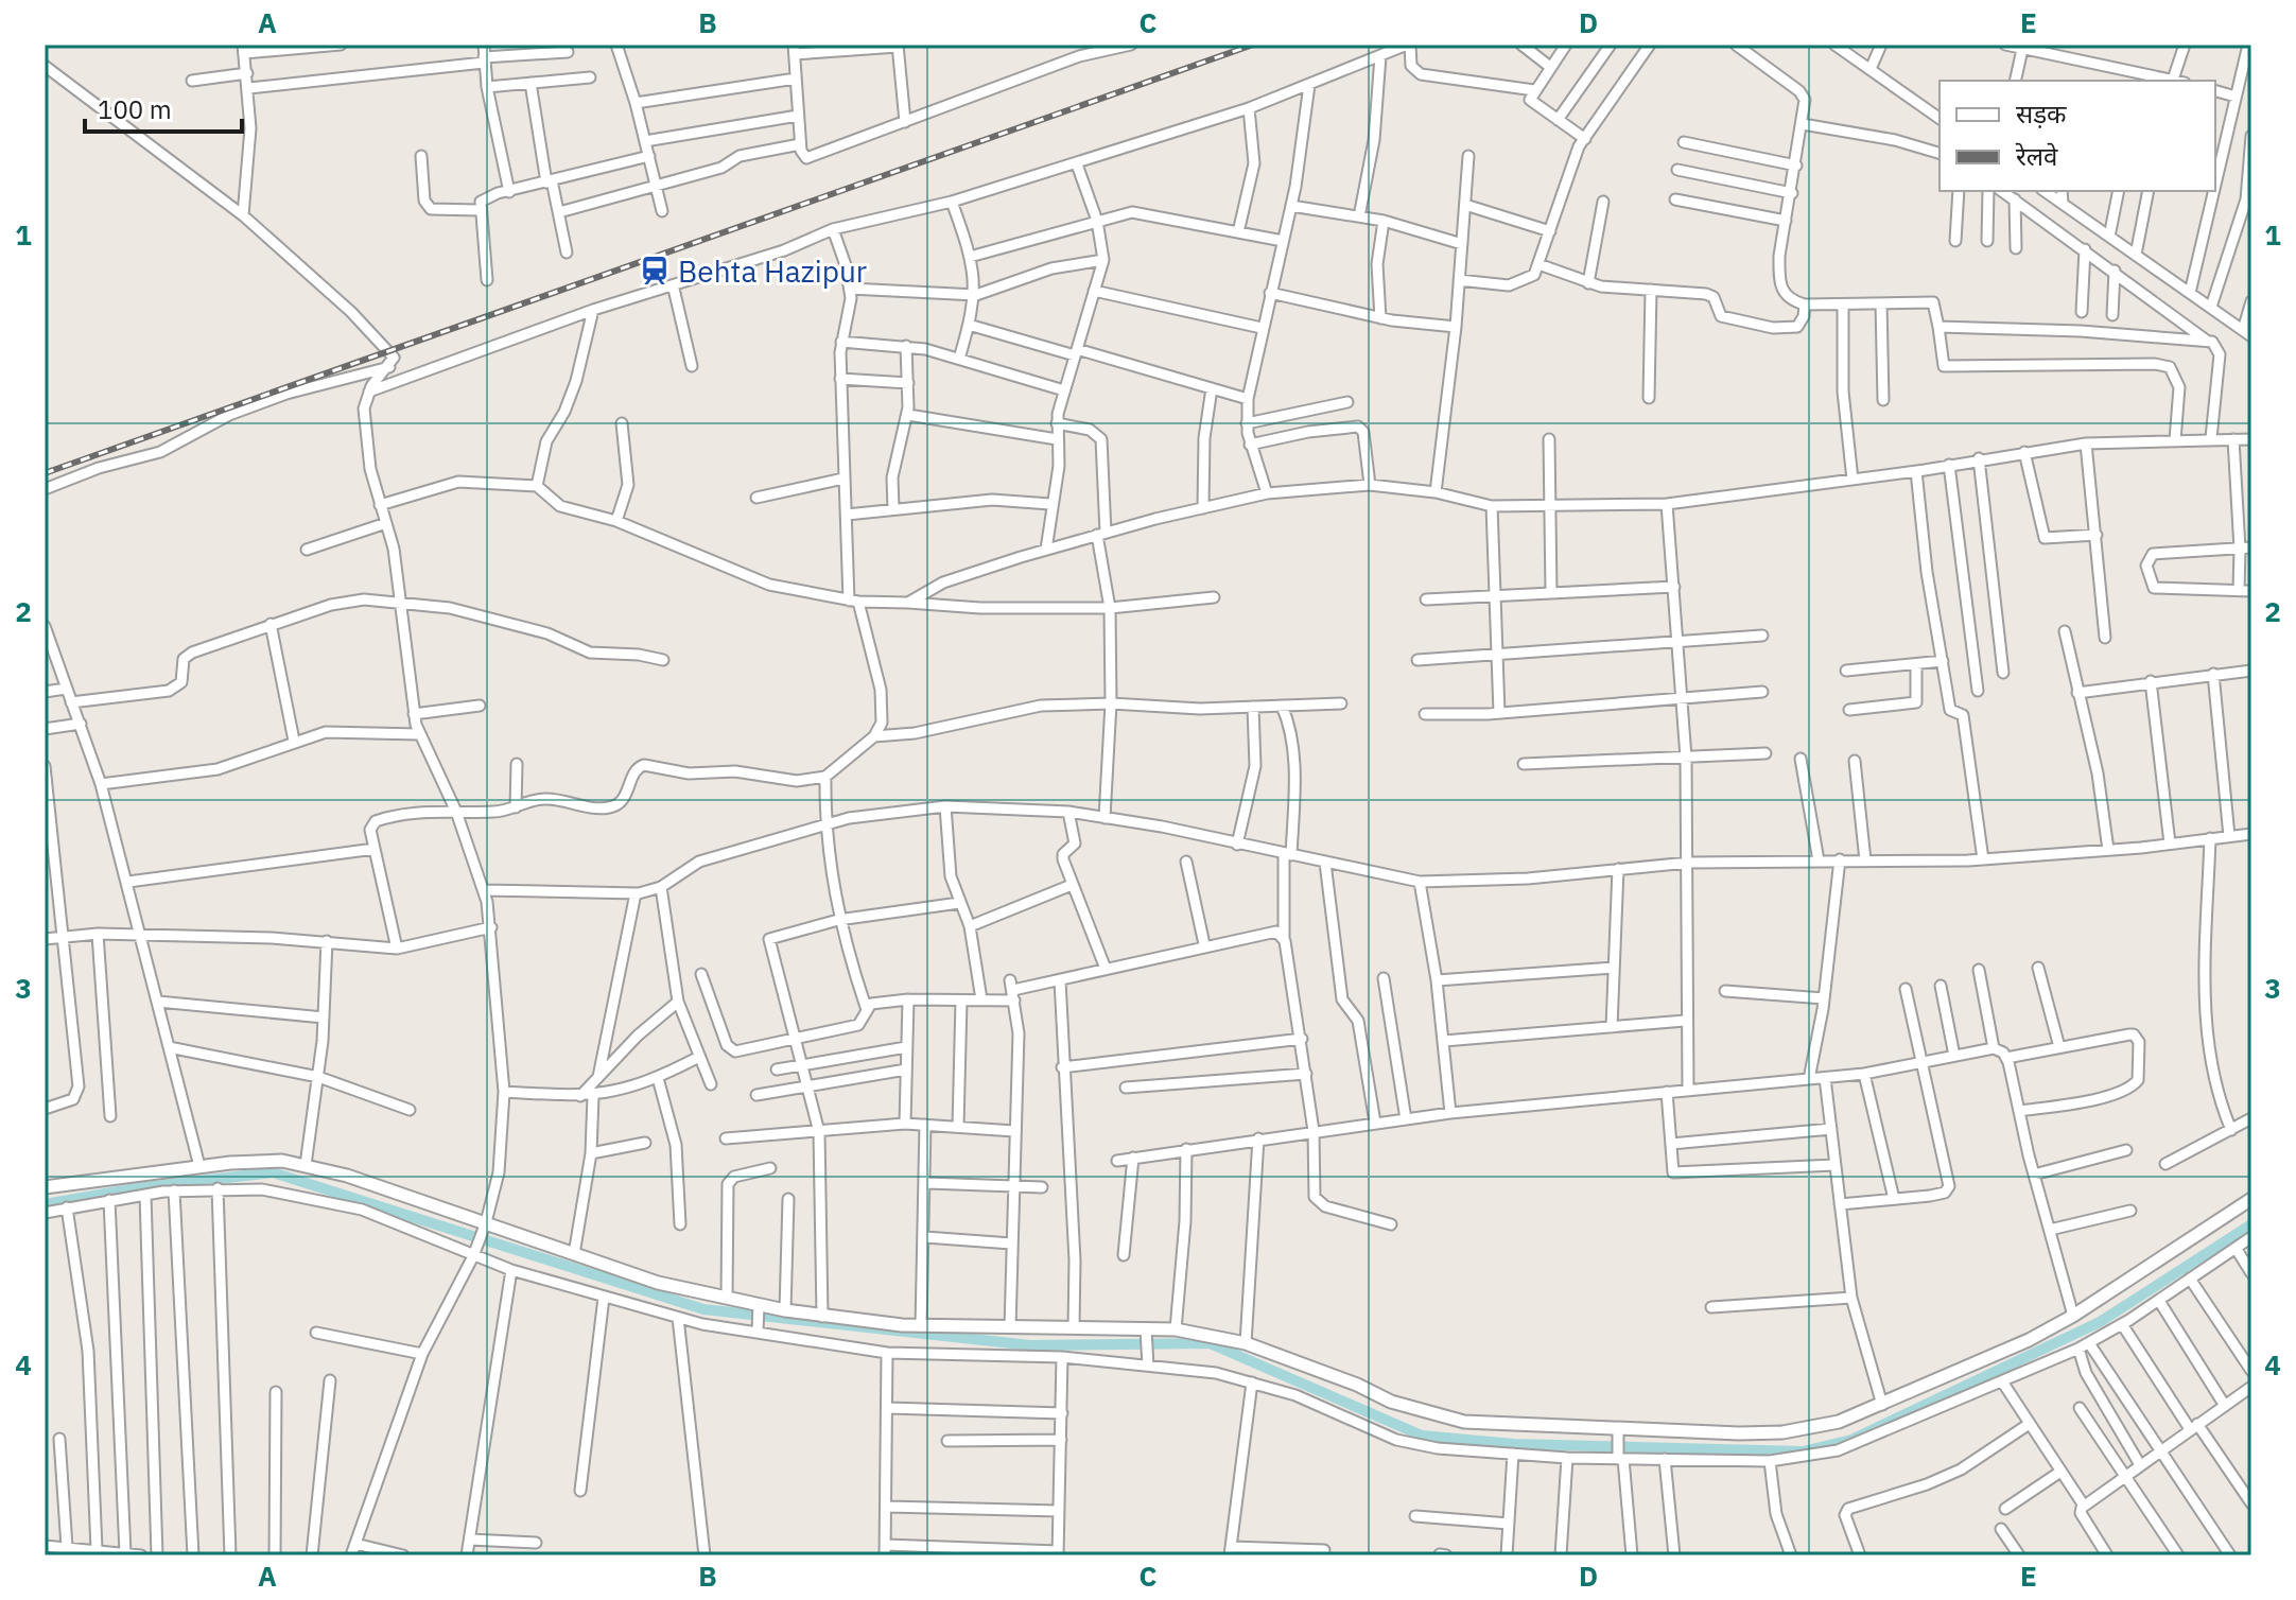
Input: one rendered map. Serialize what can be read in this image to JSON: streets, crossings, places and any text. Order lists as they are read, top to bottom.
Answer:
{
  "places": {
    "station": ["Behta Hazipur"]
  },
  "legend": ["सड़क", "रेलवे"],
  "scale_bar": "100 m",
  "grid": {
    "columns": [
      "A",
      "B",
      "C",
      "D",
      "E"
    ],
    "rows": [
      "1",
      "2",
      "3",
      "4"
    ]
  }
}
